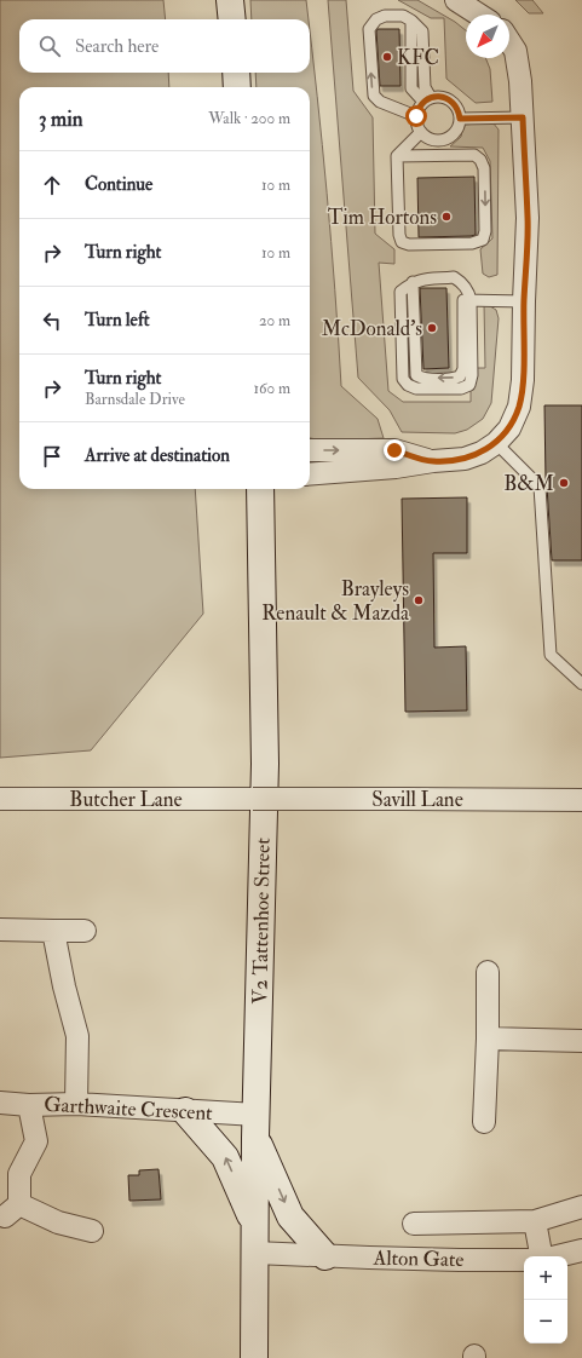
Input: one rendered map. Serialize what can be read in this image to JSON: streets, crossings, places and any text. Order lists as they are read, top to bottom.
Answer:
{
  "streets": {
    "street": [
      "Butcher Lane",
      "Savill Lane",
      "V2 Tattenhoe Street",
      "Garthwaite Crescent",
      "Alton Gate"
    ]
  },
  "crossings": [
    ["Butcher Lane", "Savill Lane"],
    ["V2 Tattenhoe Street", "Garthwaite Crescent"],
    ["V2 Tattenhoe Street", "Alton Gate"]
  ],
  "places": [
    "KFC",
    "Tim Hortons",
    "McDonald's",
    "B&M",
    "Brayleys Renault & Mazda"
  ],
  "north": "bottom left",
  "page": {
    "search": "Search here",
    "heading": ["3 min", "Walk · 200 m"],
    "list": [
      ["Continue", "10 m"],
      ["Turn right", "10 m"],
      ["Turn left", "20 m"],
      ["Turn right", "Barnsdale Drive", "160 m"],
      "Arrive at destination"
    ],
    "map_buttons": ["+", "−"]
  }
}
